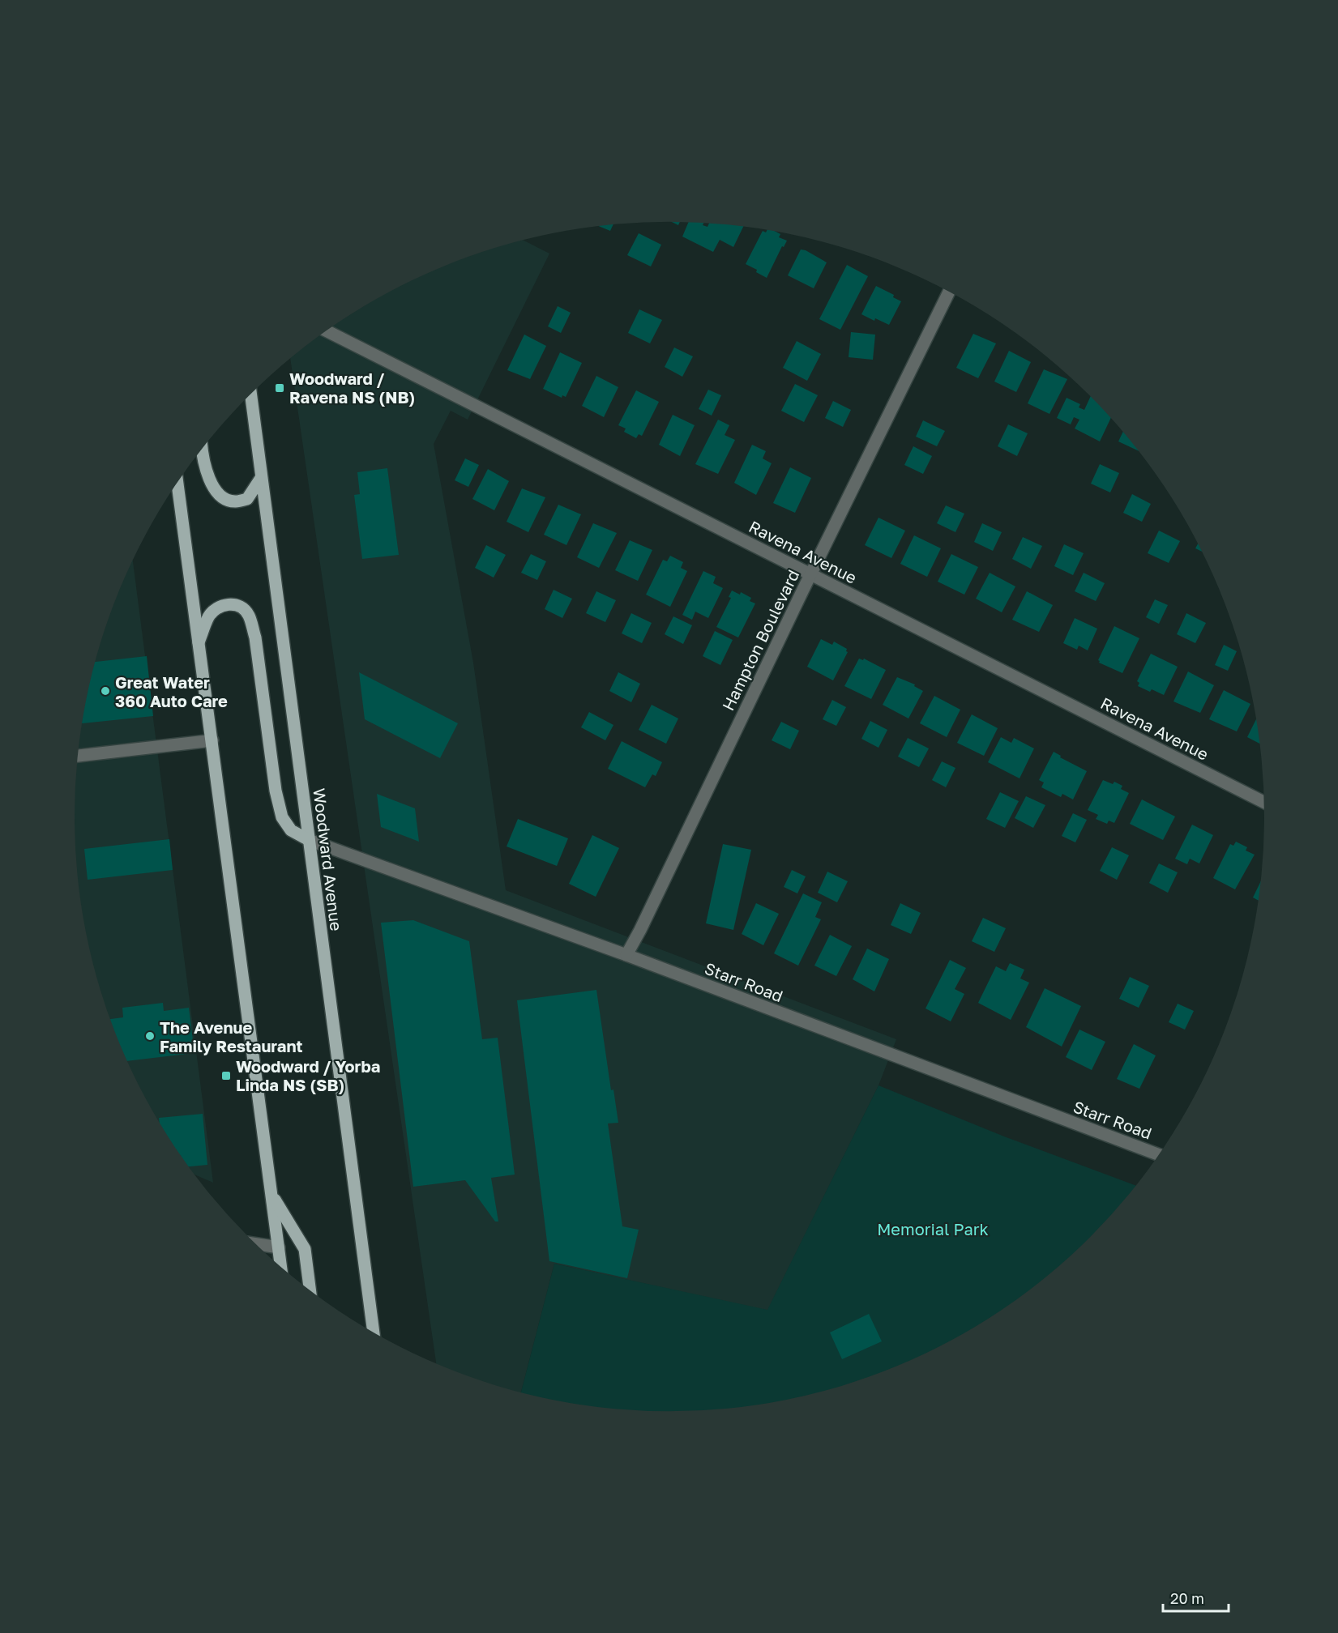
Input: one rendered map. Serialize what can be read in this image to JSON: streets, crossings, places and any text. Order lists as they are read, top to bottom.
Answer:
{
  "streets": {
    "main road": ["Woodward Avenue"],
    "street": ["Ravena Avenue", "Hampton Boulevard", "Starr Road"]
  },
  "crossings": [
    ["Ravena Avenue", "Hampton Boulevard"],
    ["Hampton Boulevard", "Starr Road"],
    ["Woodward Avenue", "Starr Road"]
  ],
  "parks": ["Memorial Park"],
  "places": {
    "transit": ["Woodward / Ravena NS (NB)", "Woodward / Yorba Linda NS (SB)"],
    "other": ["Great Water 360 Auto Care", "The Avenue Family Restaurant"]
  },
  "scale_bar": "20 m"
}
